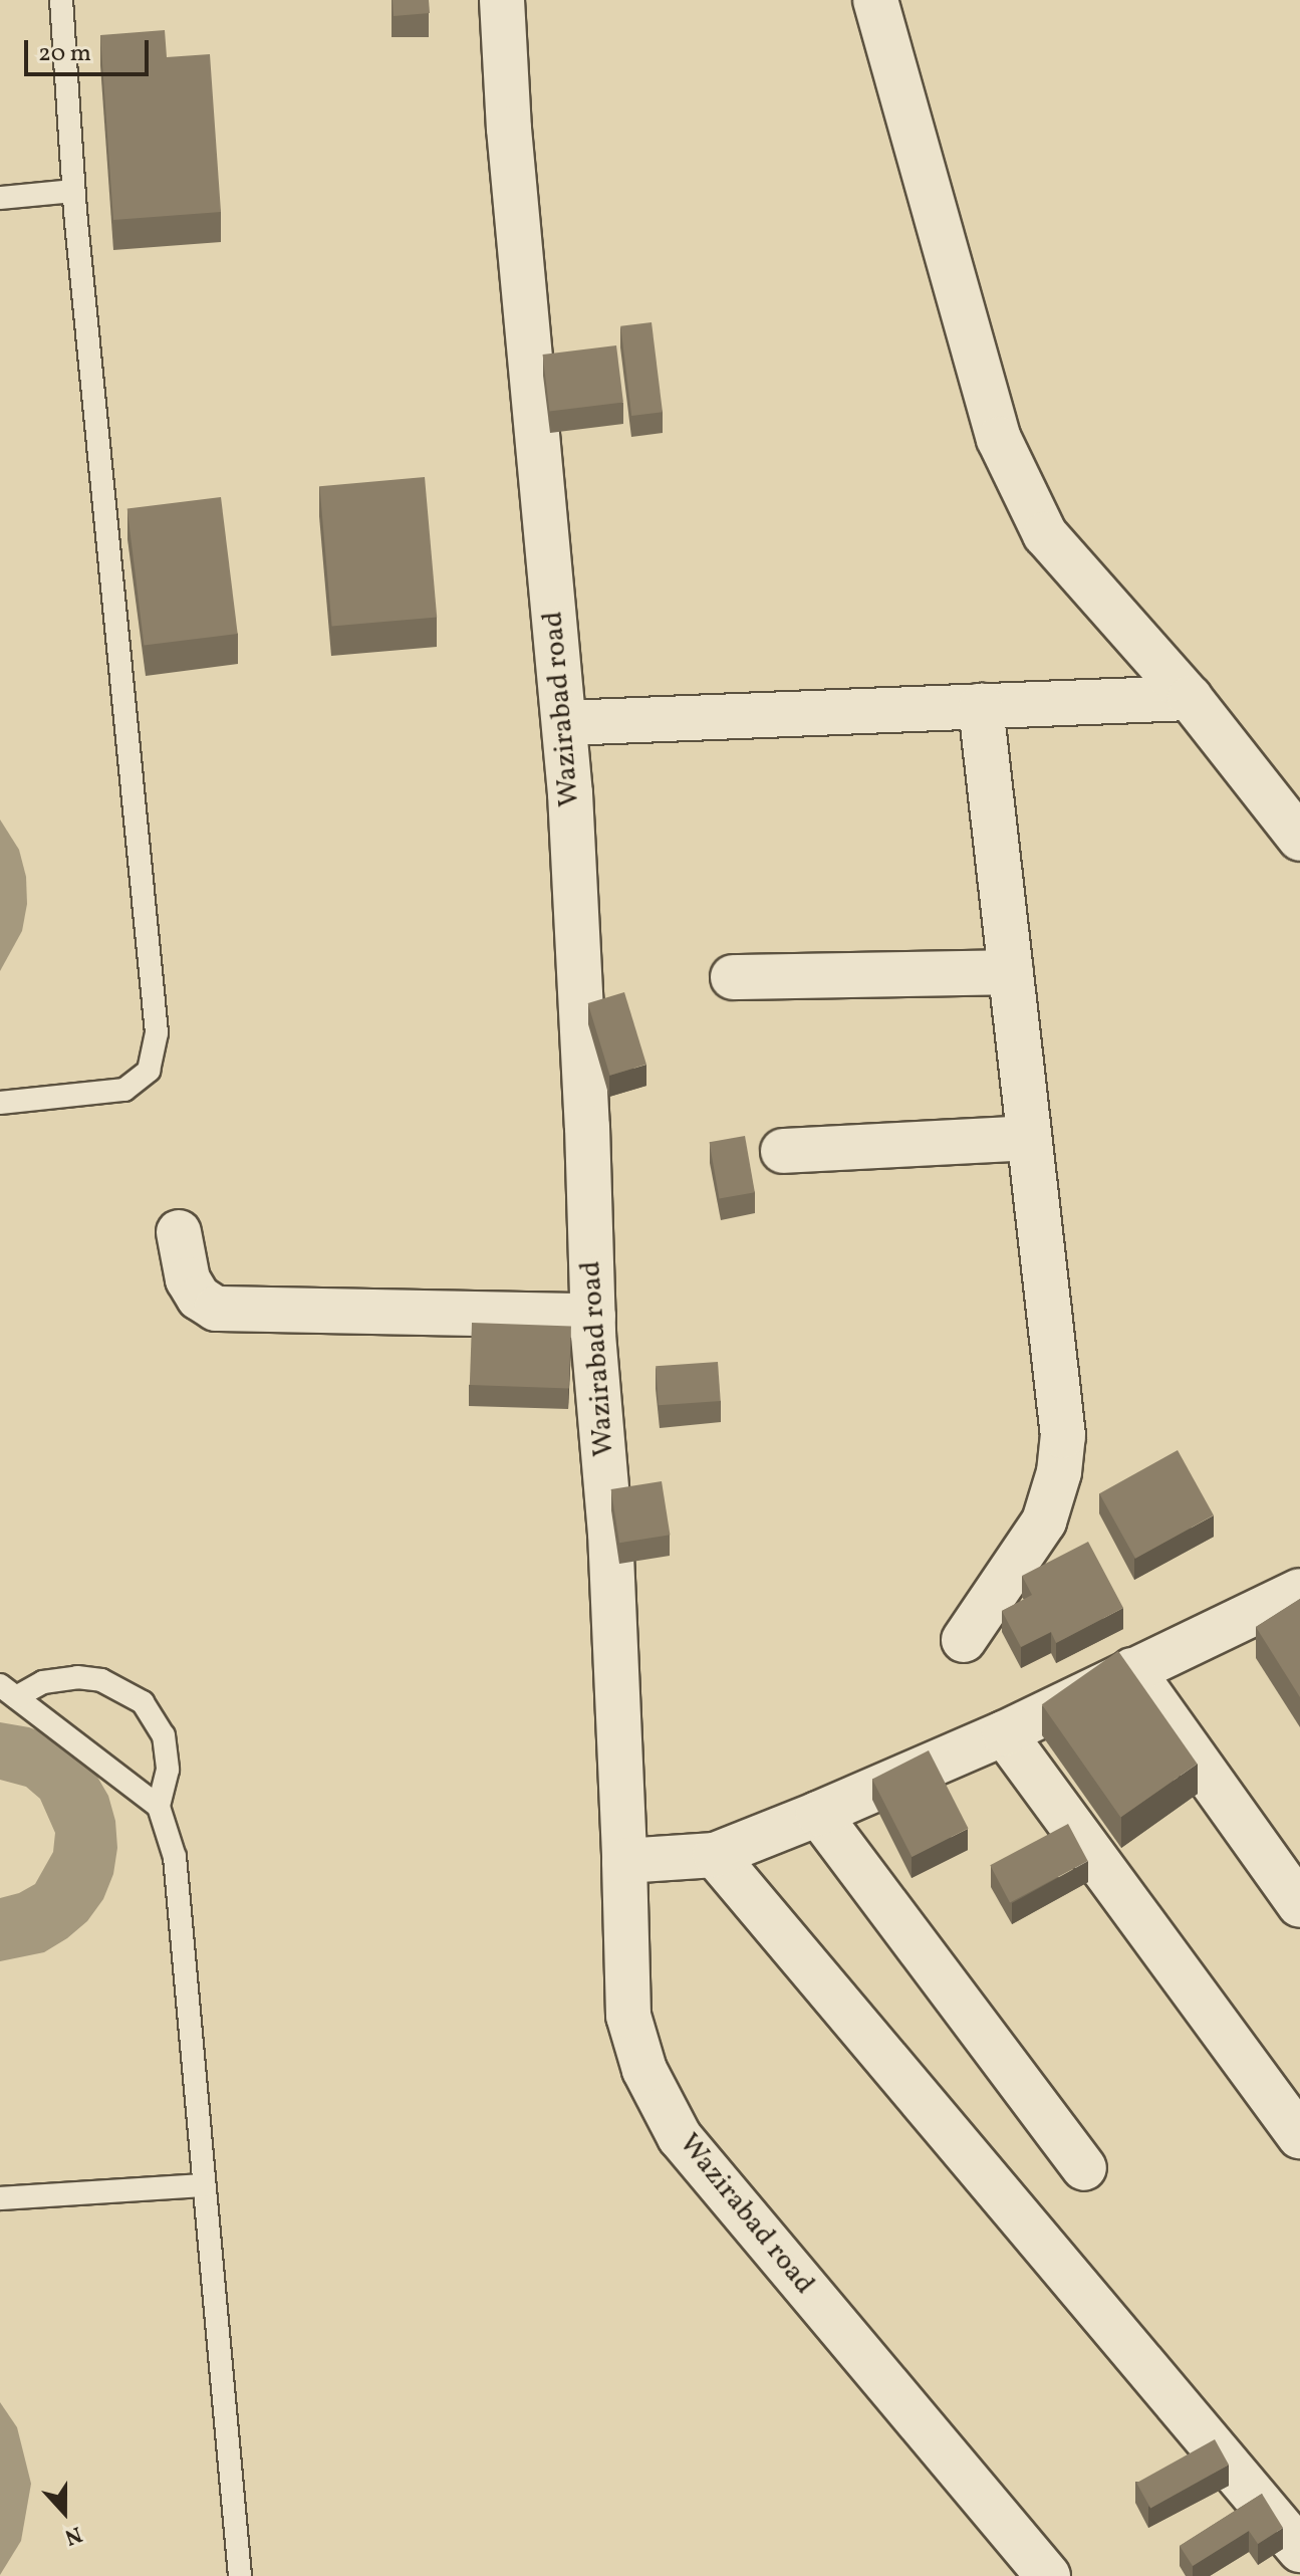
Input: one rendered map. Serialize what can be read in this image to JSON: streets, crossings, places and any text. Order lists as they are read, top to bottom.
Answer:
{
  "streets": {
    "street": ["Wazirabad road"]
  },
  "scale_bar": "20 m",
  "north": "bottom"
}
